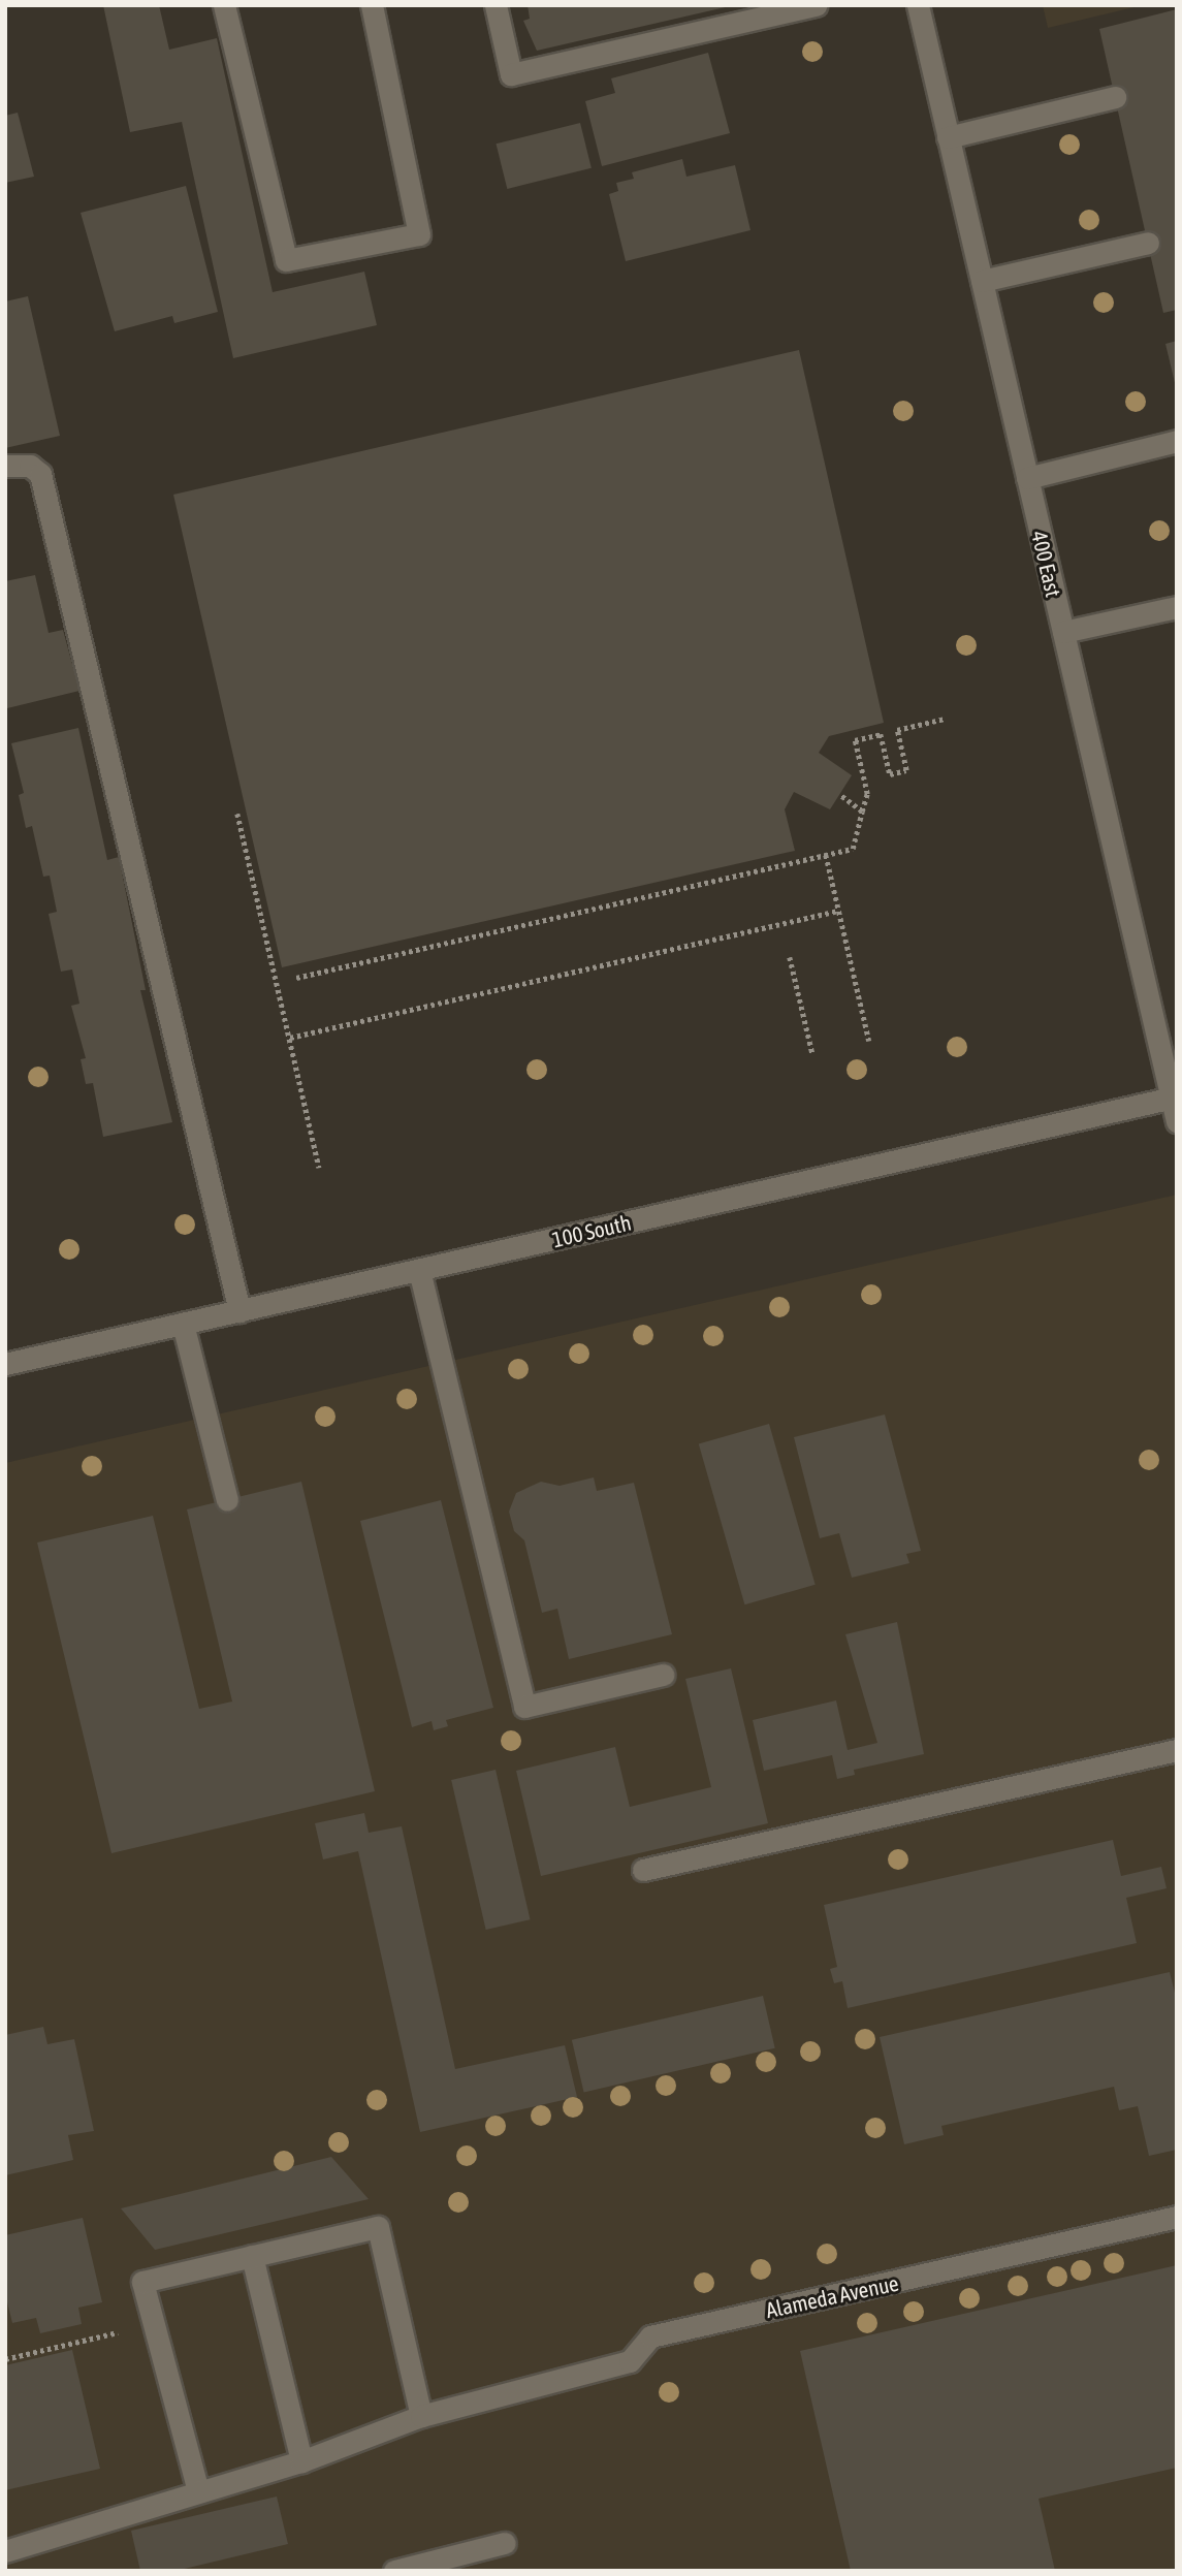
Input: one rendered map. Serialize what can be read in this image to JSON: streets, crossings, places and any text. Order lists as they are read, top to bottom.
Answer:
{
  "streets": {
    "street": ["400 East", "100 South", "Alameda Avenue"]
  },
  "crossings": [
    ["400 East", "100 South"]
  ]
}
